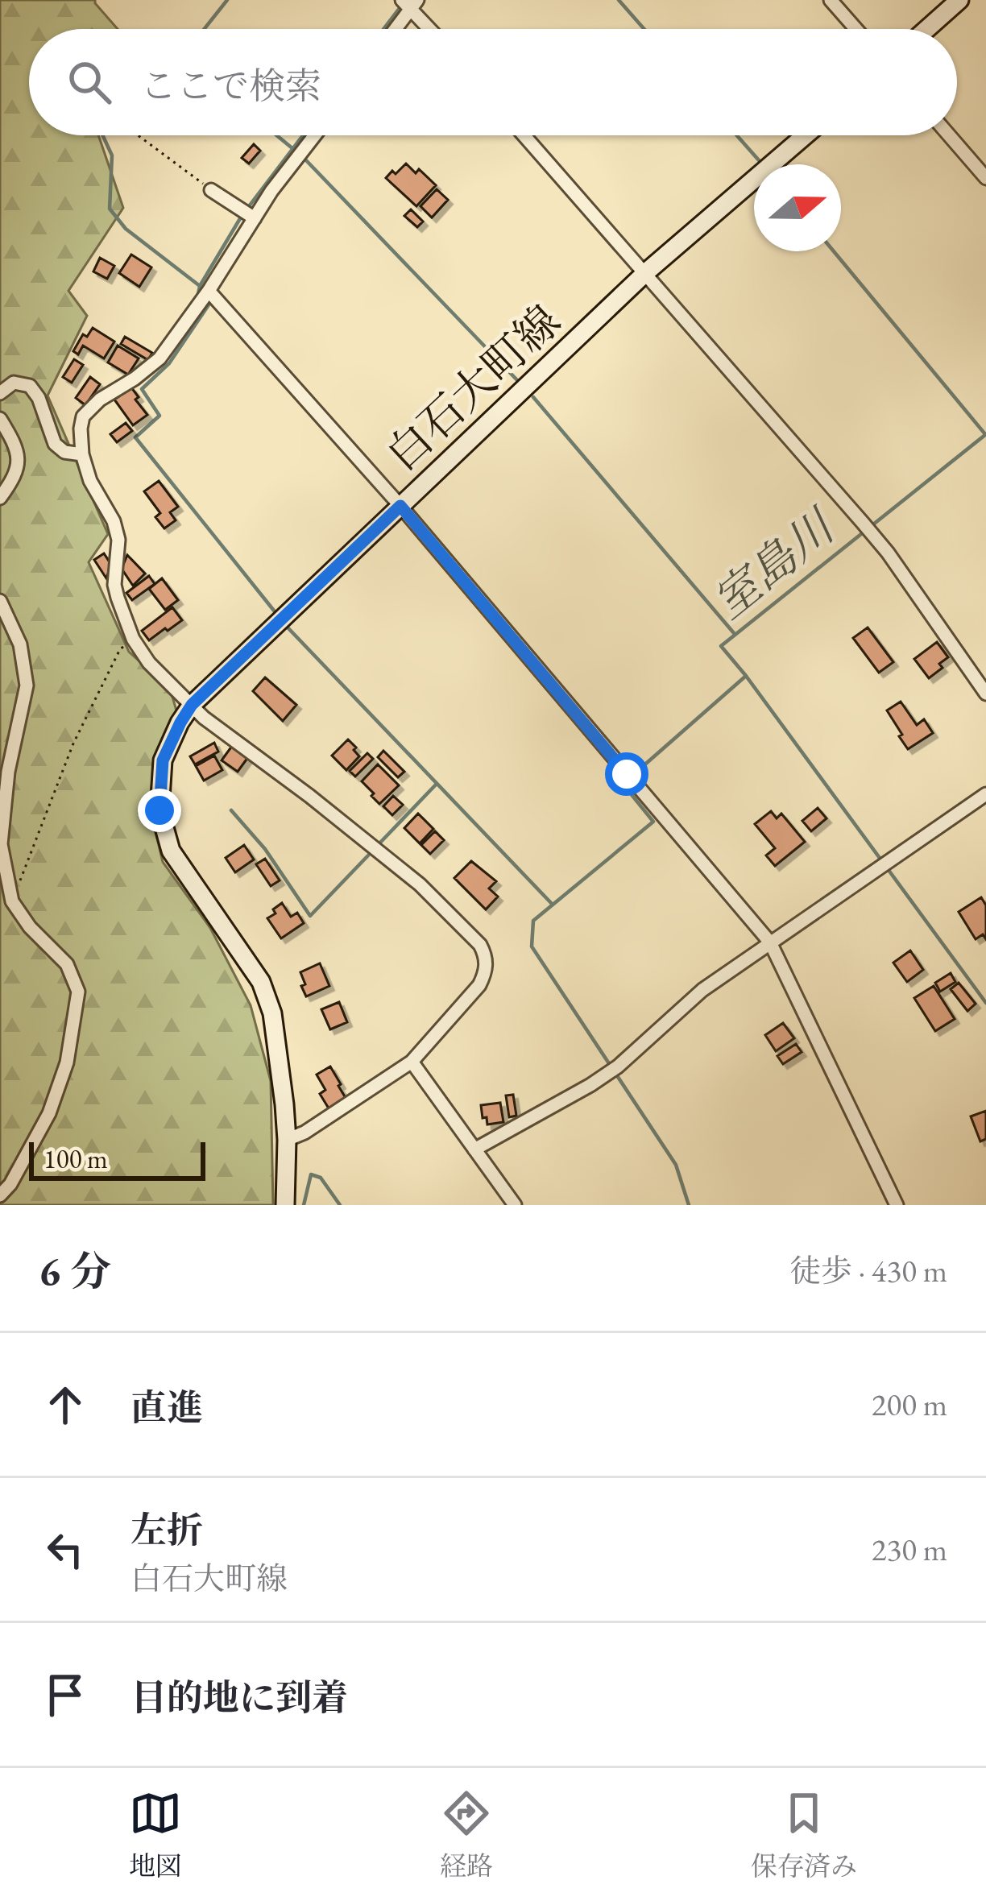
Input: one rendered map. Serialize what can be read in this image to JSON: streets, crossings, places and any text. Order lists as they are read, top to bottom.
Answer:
{
  "streets": {
    "main road": ["白石大町線"]
  },
  "water": ["室島川"],
  "scale_bar": "100 m",
  "north": "right",
  "page": {
    "search": "ここで検索",
    "scale": "100 m",
    "heading": ["6 分", "徒歩 · 430 m"],
    "list": [
      ["直進", "200 m"],
      ["左折", "白石大町線", "230 m"],
      "目的地に到着"
    ],
    "nav": ["地図", "経路", "保存済み"]
  }
}
